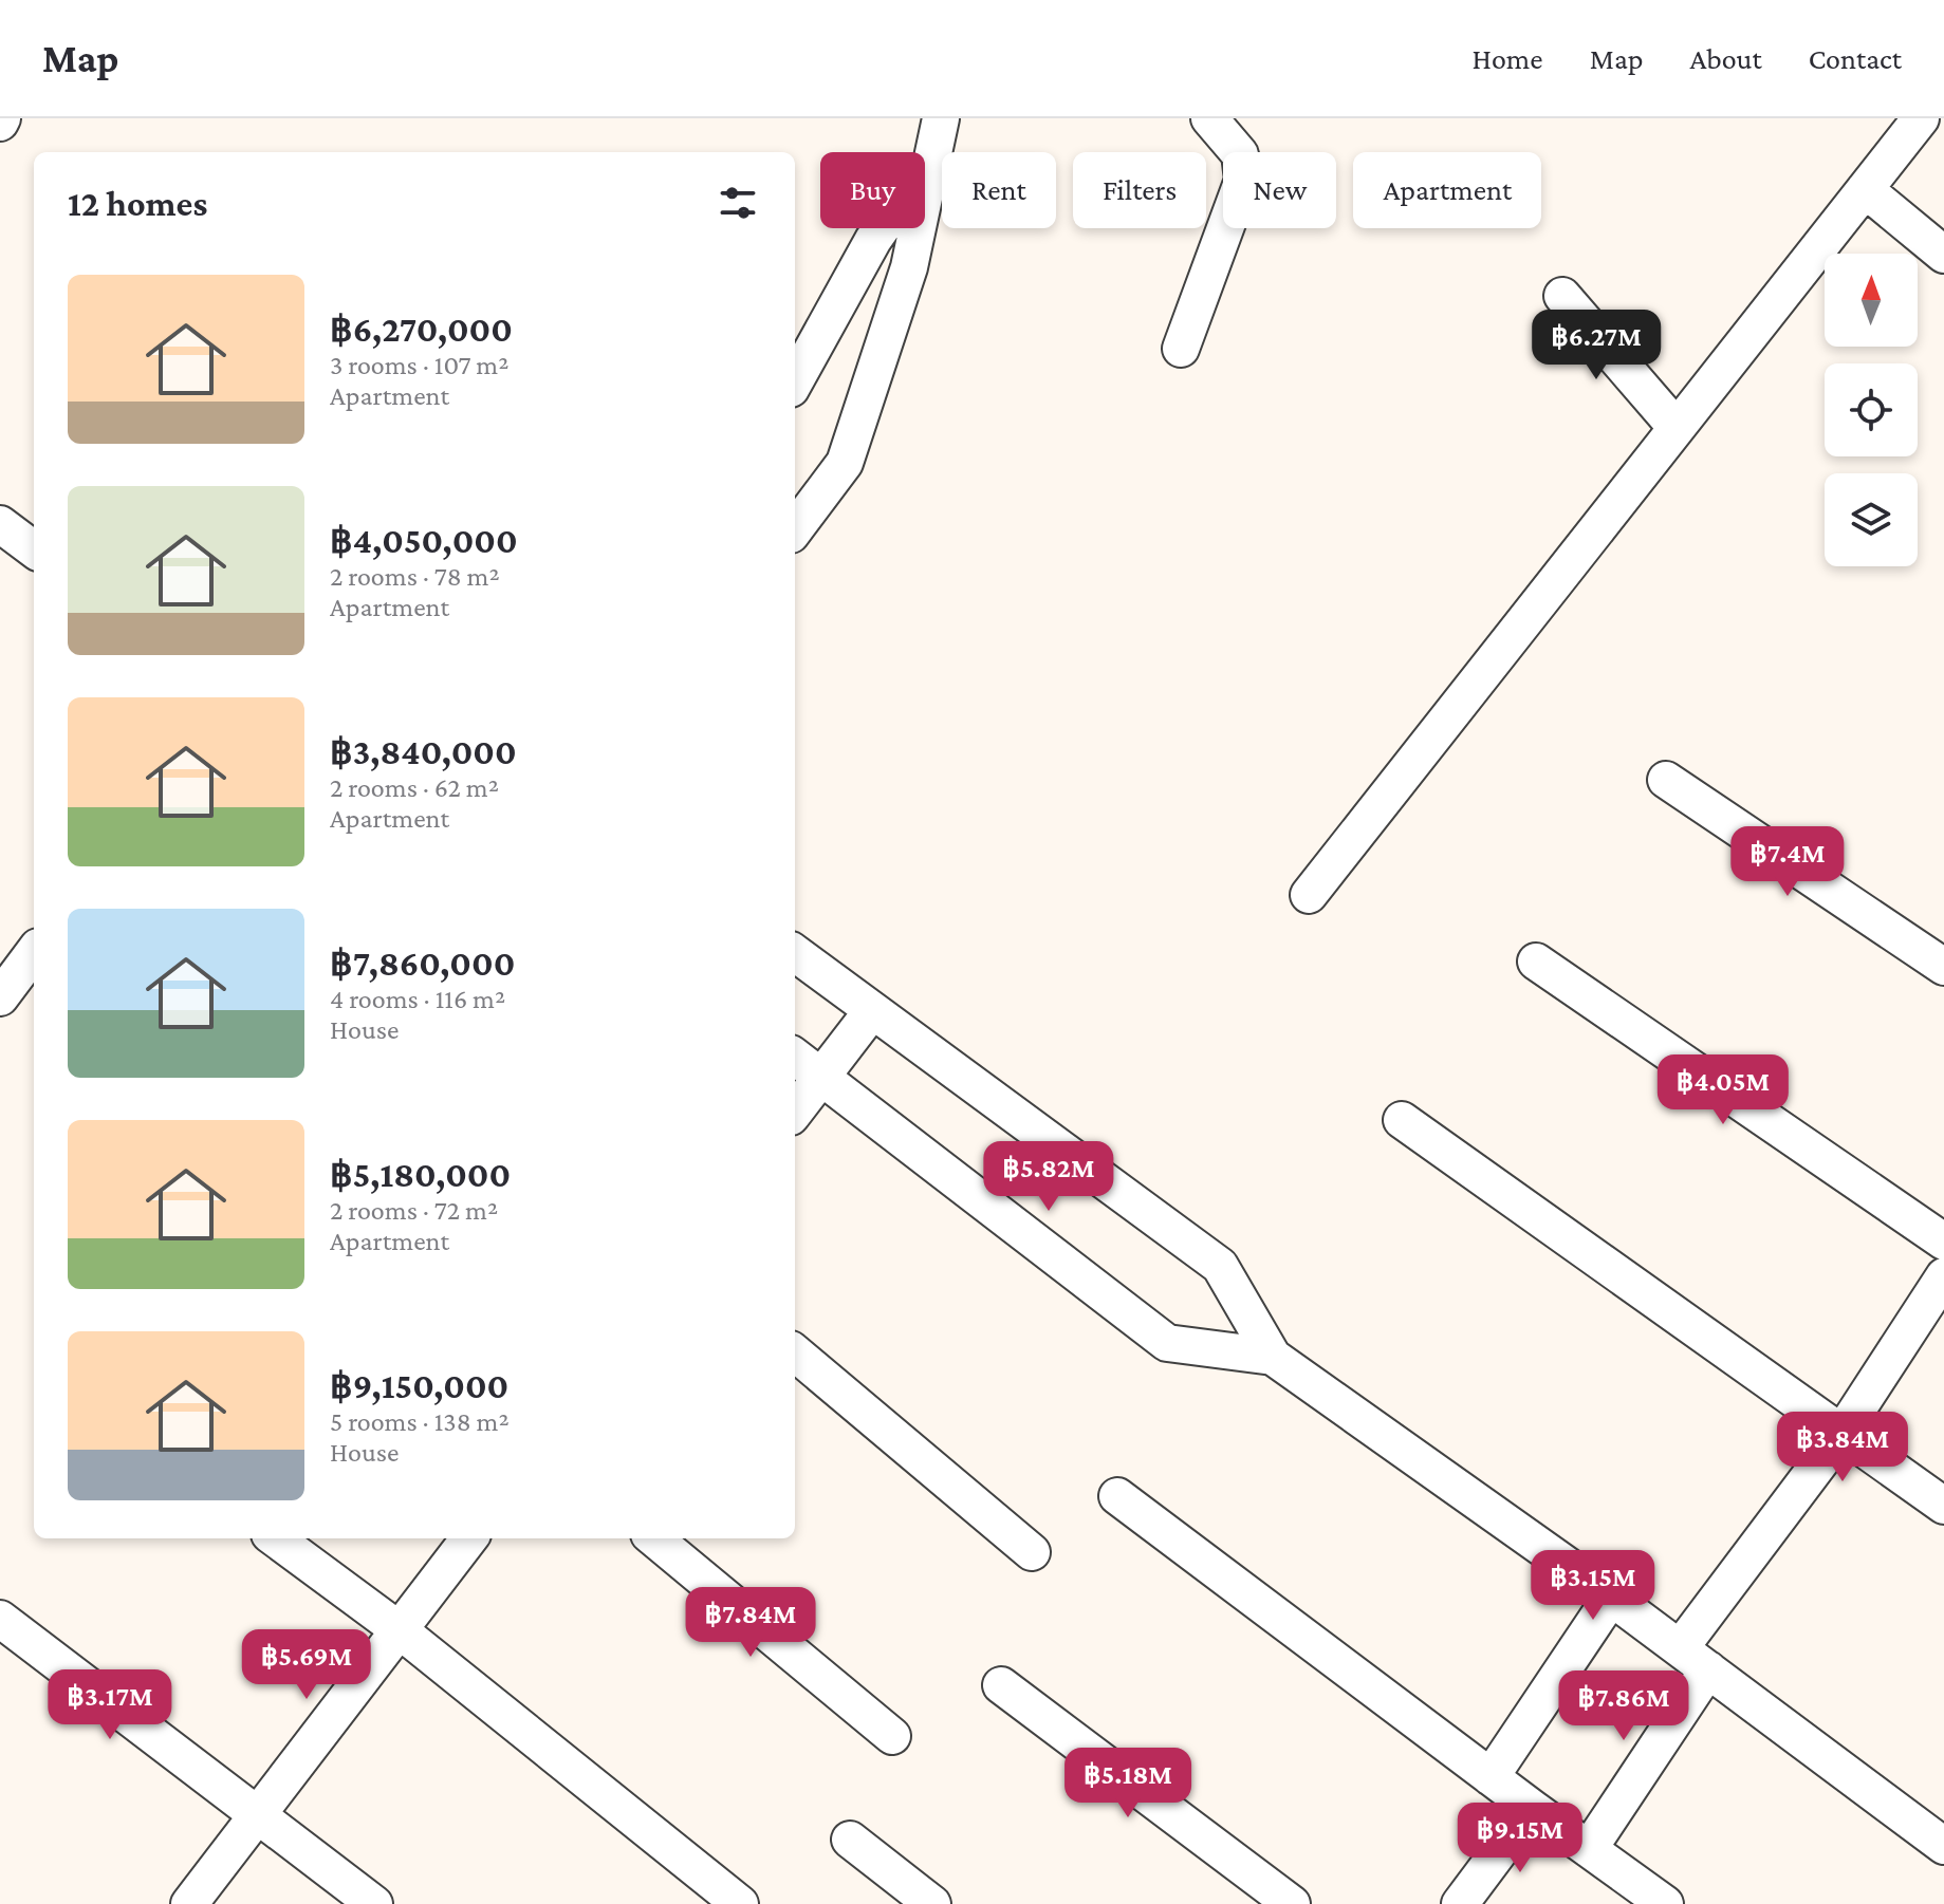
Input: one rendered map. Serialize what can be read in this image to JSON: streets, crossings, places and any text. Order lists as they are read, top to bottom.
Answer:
{
  "north": "top",
  "page": {
    "header": "Map",
    "nav": [
      "Home",
      "Map",
      "About",
      "Contact"
    ],
    "chip": [
      "Buy",
      "Rent",
      "Filters",
      "New",
      "Apartment"
    ],
    "heading": "12 homes",
    "list": [
      {
        "name": "฿6,270,000",
        "note": "3 rooms · 107 m² · Apartment"
      },
      {
        "name": "฿4,050,000",
        "note": "2 rooms · 78 m² · Apartment"
      },
      {
        "name": "฿3,840,000",
        "note": "2 rooms · 62 m² · Apartment"
      },
      {
        "name": "฿7,860,000",
        "note": "4 rooms · 116 m² · House"
      },
      {
        "name": "฿5,180,000",
        "note": "2 rooms · 72 m² · Apartment"
      },
      {
        "name": "฿9,150,000",
        "note": "5 rooms · 138 m² · House"
      }
    ],
    "price": [
      "฿6.27M",
      "฿7.4M",
      "฿4.05M",
      "฿5.82M",
      "฿3.84M",
      "฿3.15M",
      "฿7.84M",
      "฿5.69M",
      "฿3.17M",
      "฿7.86M",
      "฿5.18M",
      "฿9.15M"
    ]
  }
}
